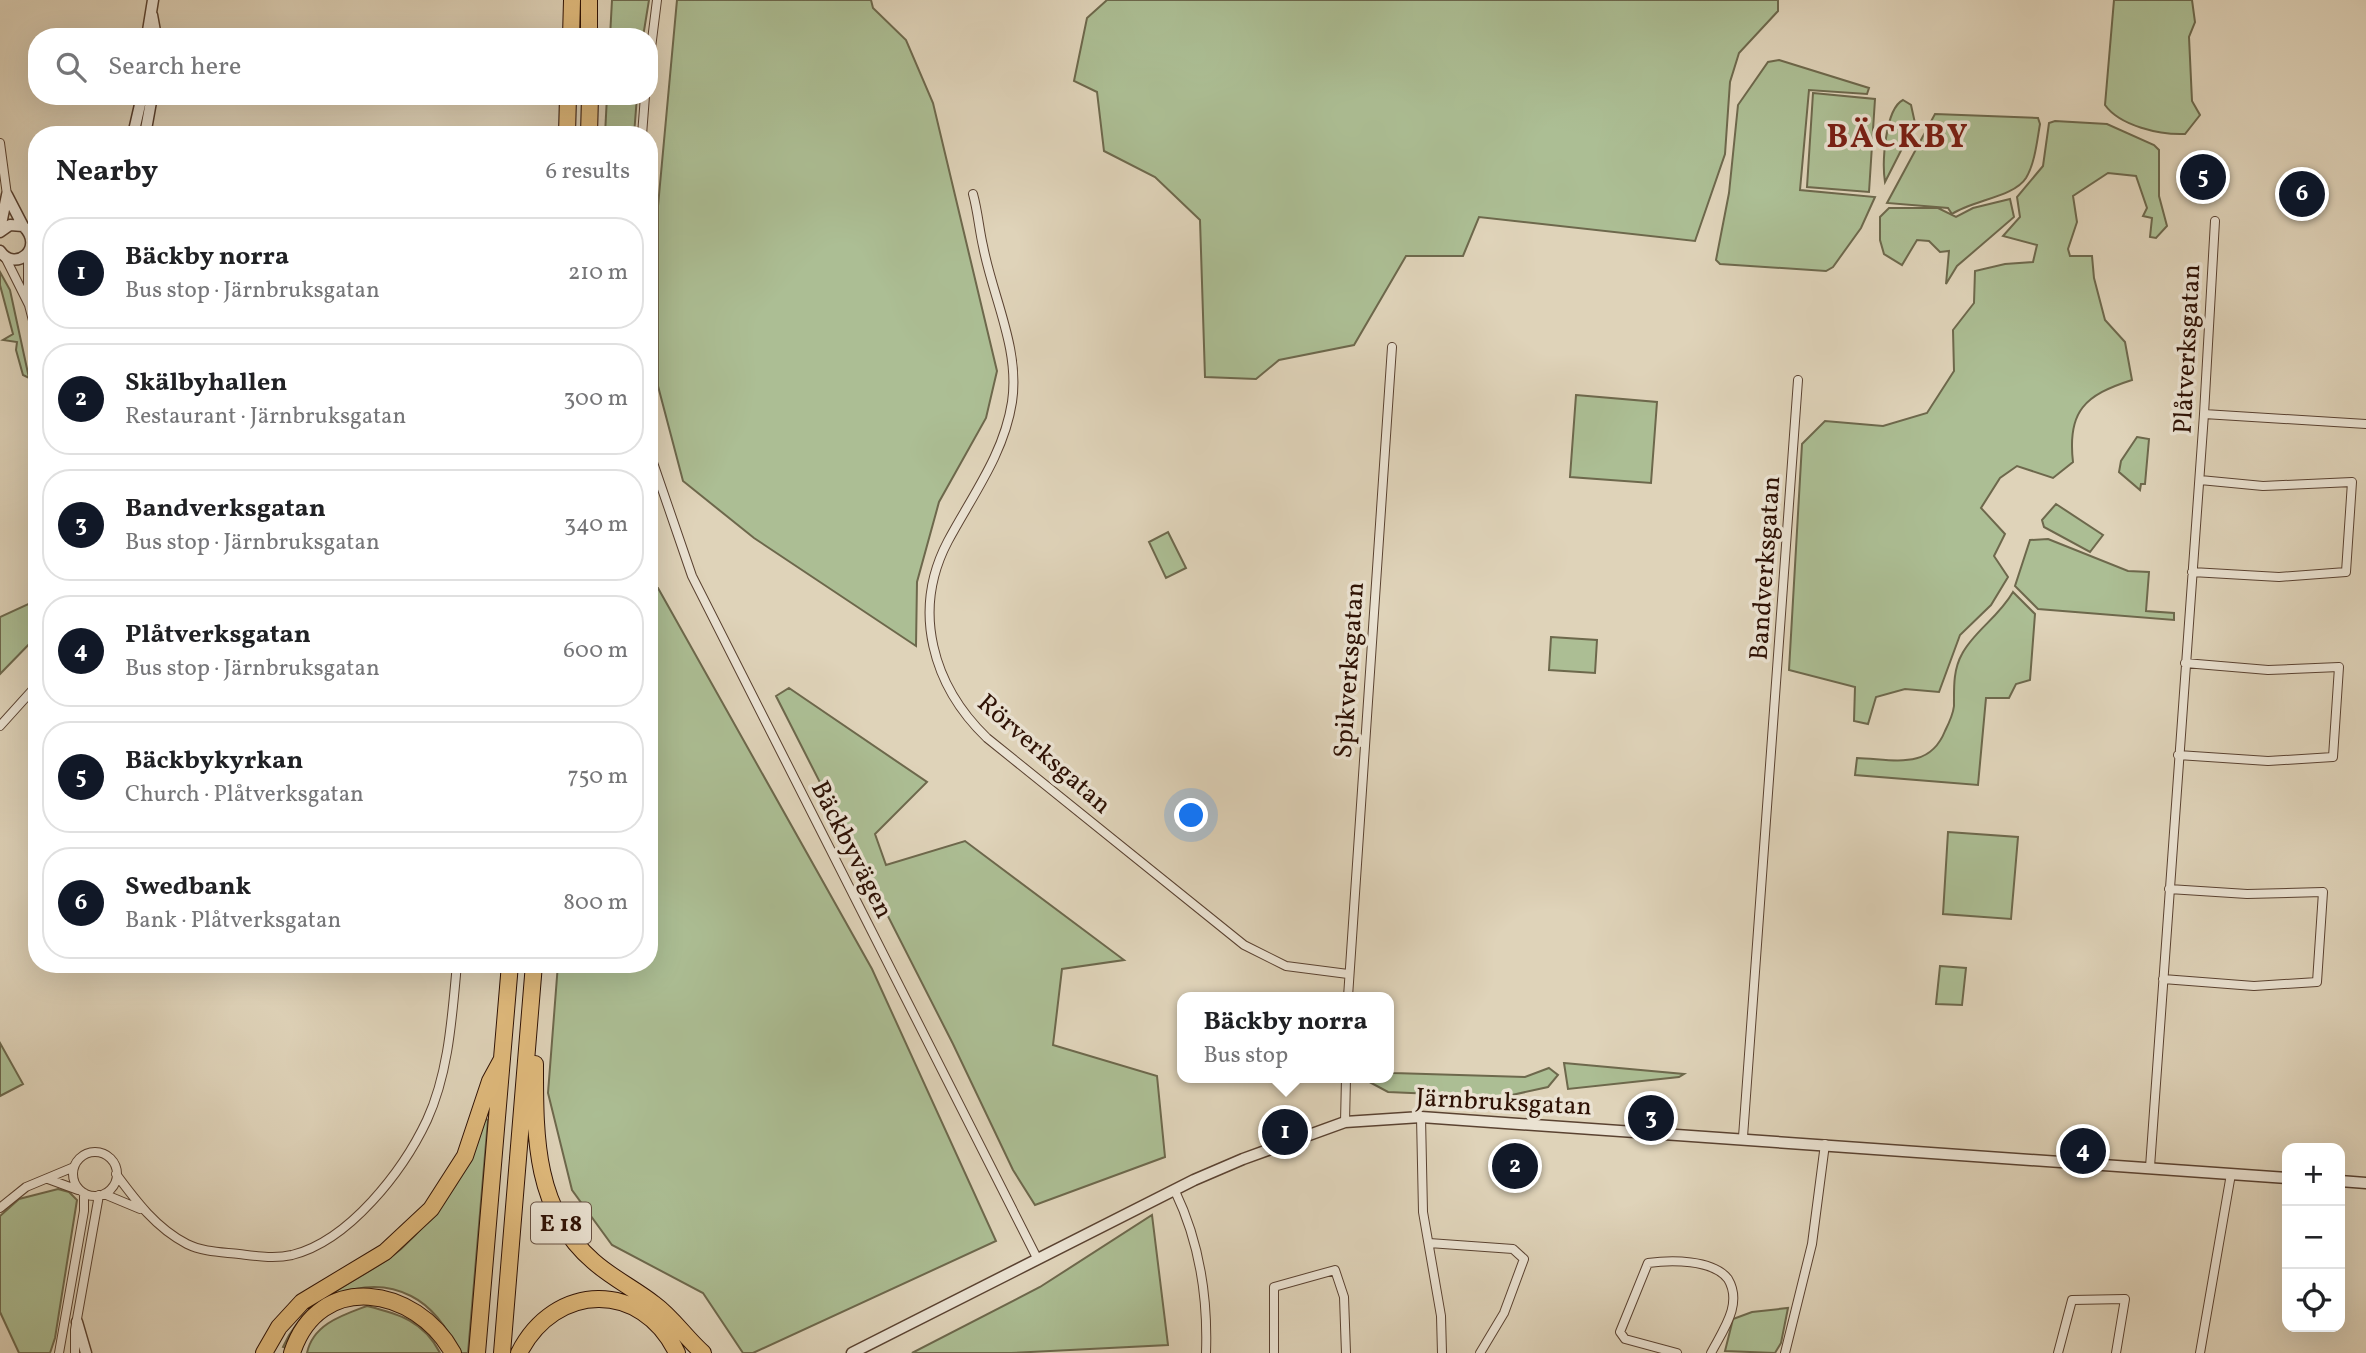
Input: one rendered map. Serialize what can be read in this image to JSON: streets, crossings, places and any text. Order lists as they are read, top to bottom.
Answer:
{
  "streets": {
    "highway": ["E 18"],
    "street": [
      "Plåtverksgatan",
      "Bandverksgatan",
      "Spikverksgatan",
      "Rörverksgatan",
      "Bäckbyvägen",
      "Järnbruksgatan"
    ]
  },
  "crossings": [
    ["Plåtverksgatan", "Järnbruksgatan"],
    ["Bandverksgatan", "Järnbruksgatan"],
    ["Spikverksgatan", "Rörverksgatan"],
    ["Bäckbyvägen", "Järnbruksgatan"]
  ],
  "districts": ["BÄCKBY"],
  "page": {
    "search": "Search here",
    "heading": ["Nearby", "6 results"],
    "pins": [
      "5",
      "6",
      "3",
      "1",
      "4",
      "2"
    ],
    "list": [
      {
        "mark": "1",
        "name": "Bäckby norra",
        "note": "Bus stop · Järnbruksgatan",
        "value": "210 m"
      },
      {
        "mark": "2",
        "name": "Skälbyhallen",
        "note": "Restaurant · Järnbruksgatan",
        "value": "300 m"
      },
      {
        "mark": "3",
        "name": "Bandverksgatan",
        "note": "Bus stop · Järnbruksgatan",
        "value": "340 m"
      },
      {
        "mark": "4",
        "name": "Plåtverksgatan",
        "note": "Bus stop · Järnbruksgatan",
        "value": "600 m"
      },
      {
        "mark": "5",
        "name": "Bäckbykyrkan",
        "note": "Church · Plåtverksgatan",
        "value": "750 m"
      },
      {
        "mark": "6",
        "name": "Swedbank",
        "note": "Bank · Plåtverksgatan",
        "value": "800 m"
      }
    ],
    "popup": ["Bäckby norra", "Bus stop"],
    "map_buttons": ["+", "−"]
  }
}
